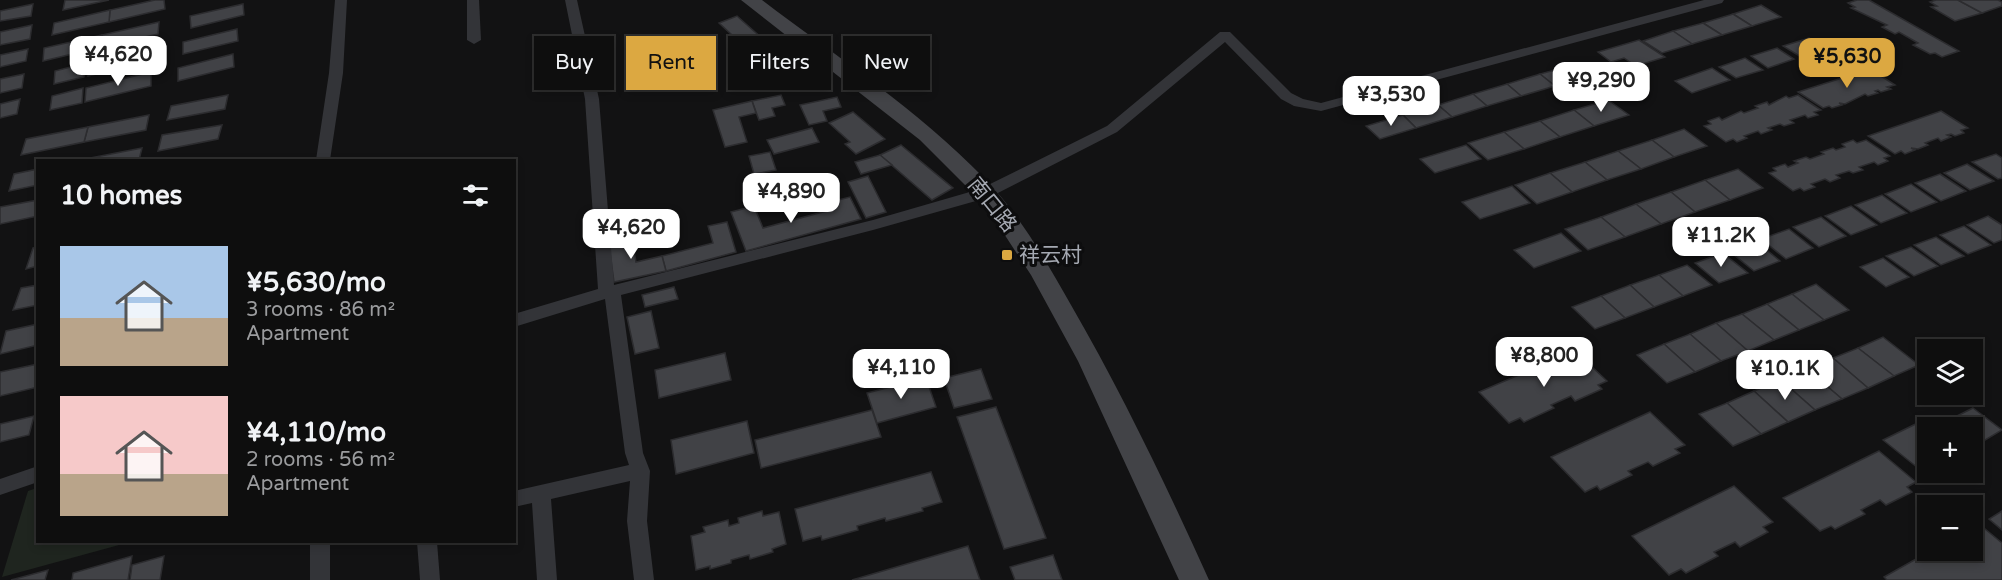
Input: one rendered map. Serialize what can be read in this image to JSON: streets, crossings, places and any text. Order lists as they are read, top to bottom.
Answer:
{
  "streets": {
    "main road": ["南口路"]
  },
  "places": {
    "transit": ["祥云村"]
  },
  "page": {
    "price": [
      "¥4,620",
      "¥5,630",
      "¥9,290",
      "¥3,530",
      "¥4,890",
      "¥4,620",
      "¥11.2K",
      "¥8,800",
      "¥4,110",
      "¥10.1K"
    ],
    "chip": [
      "Buy",
      "Rent",
      "Filters",
      "New"
    ],
    "heading": "10 homes",
    "list": [
      {
        "name": "¥5,630/mo",
        "note": "3 rooms · 86 m² · Apartment"
      },
      {
        "name": "¥4,110/mo",
        "note": "2 rooms · 56 m² · Apartment"
      }
    ],
    "map_buttons": ["+", "−"]
  }
}
